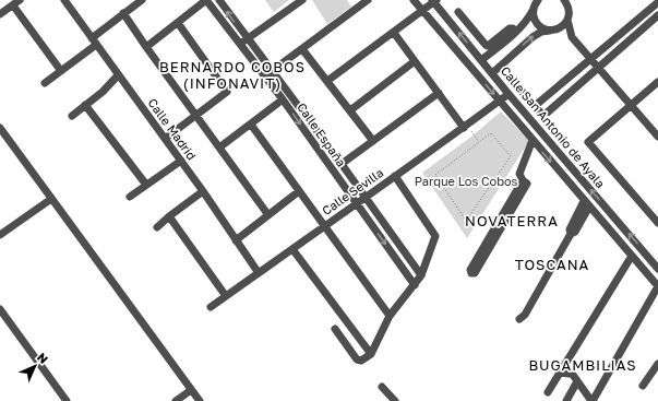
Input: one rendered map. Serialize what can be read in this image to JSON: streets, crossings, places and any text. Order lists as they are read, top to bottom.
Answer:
{
  "streets": {
    "street": [
      "Calle San Antonio de Ayala",
      "Calle Madrid",
      "Calle España",
      "Calle Sevilla"
    ]
  },
  "crossings": [
    ["Calle San Antonio de Ayala", "Calle Sevilla"],
    ["Calle Madrid", "Calle Sevilla"],
    ["Calle España", "Calle Sevilla"]
  ],
  "districts": [
    "BERNARDO COBOS (INFONAVIT)",
    "NOVATERRA",
    "TOSCANA",
    "BUGAMBILIAS"
  ],
  "parks": ["Parque Los Cobos"],
  "north": "top right"
}
